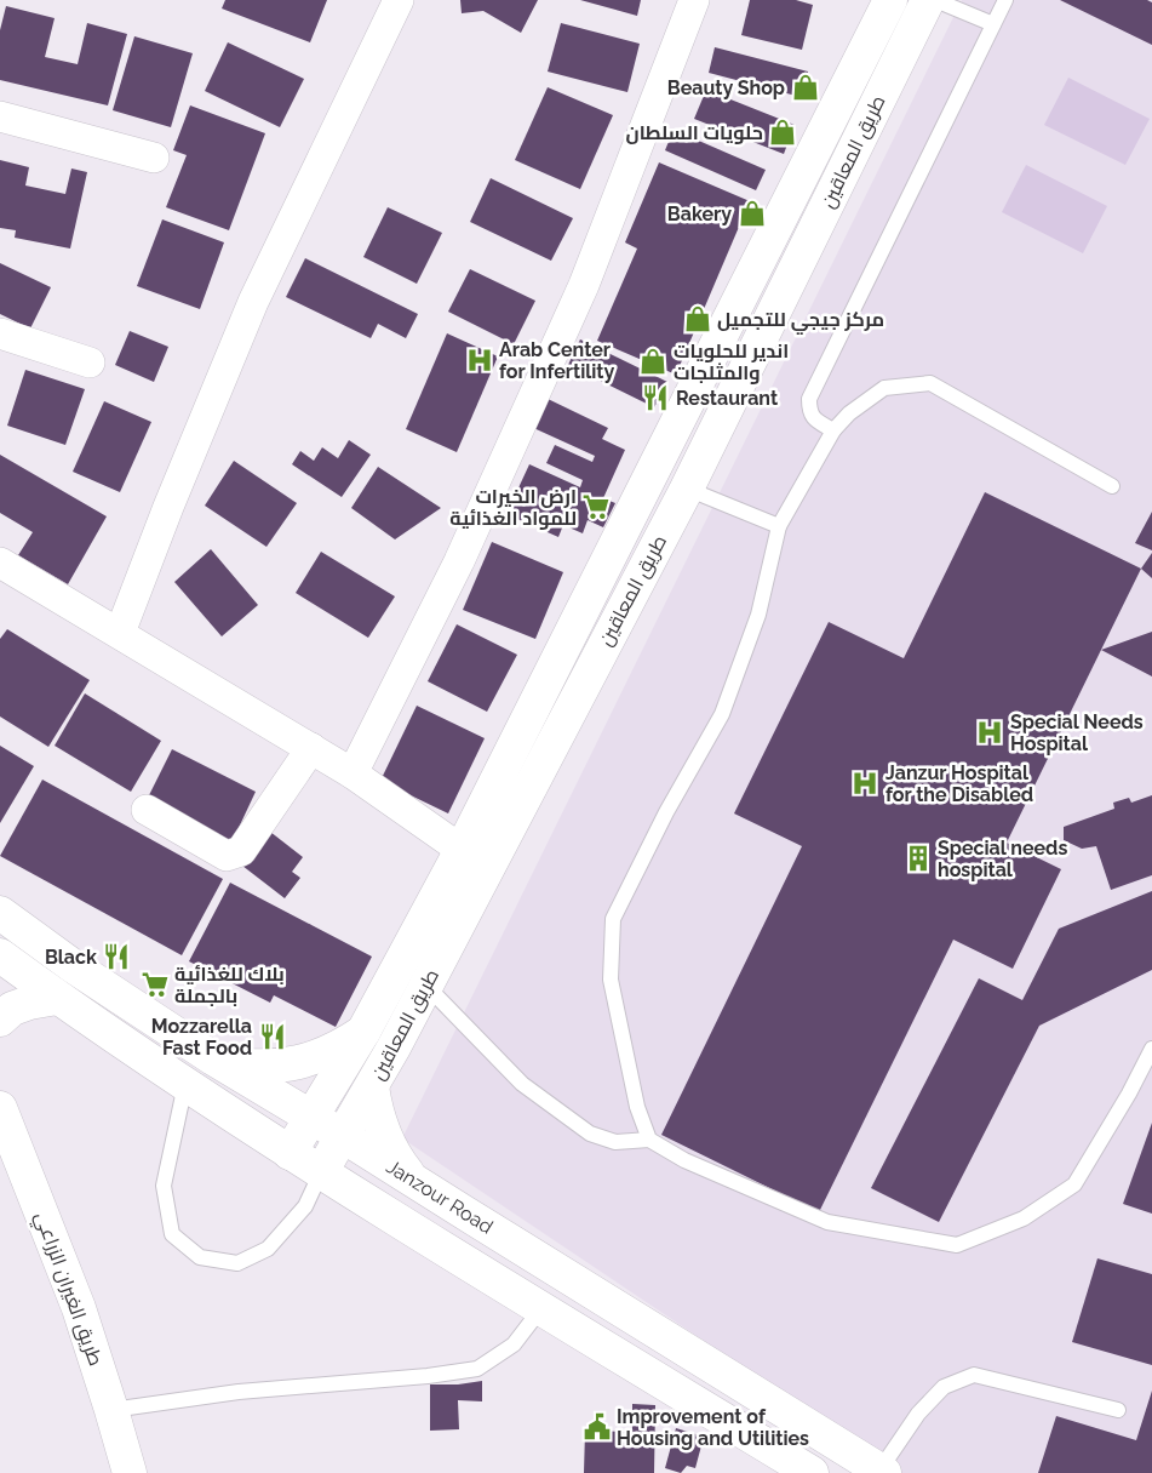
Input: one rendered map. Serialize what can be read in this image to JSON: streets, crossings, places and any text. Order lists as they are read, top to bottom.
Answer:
{
  "streets": {
    "street": ["طريق المعاقين", "Janzour Road", "طريق الغيران الزراعي"]
  },
  "crossings": [
    ["طريق المعاقين", "Janzour Road"]
  ],
  "places": {
    "shop": [
      "Beauty Shop",
      "حلويات السلطان",
      "Bakery",
      "مركز جيجي للتجميل",
      "اندير للحلويات والمثلجات"
    ],
    "hospital": ["Arab Center for Infertility", "Special Needs Hospital", "Janzur Hospital for the Disabled"],
    "restaurant": ["Restaurant", "Black", "Mozzarella Fast Food"],
    "supermarket": ["ارض الخيرات للمواد الغذائية", "بلاك للغذائية بالجملة"],
    "building": ["Special needs hospital"],
    "public building": ["Improvement of Housing and Utilities"]
  }
}
